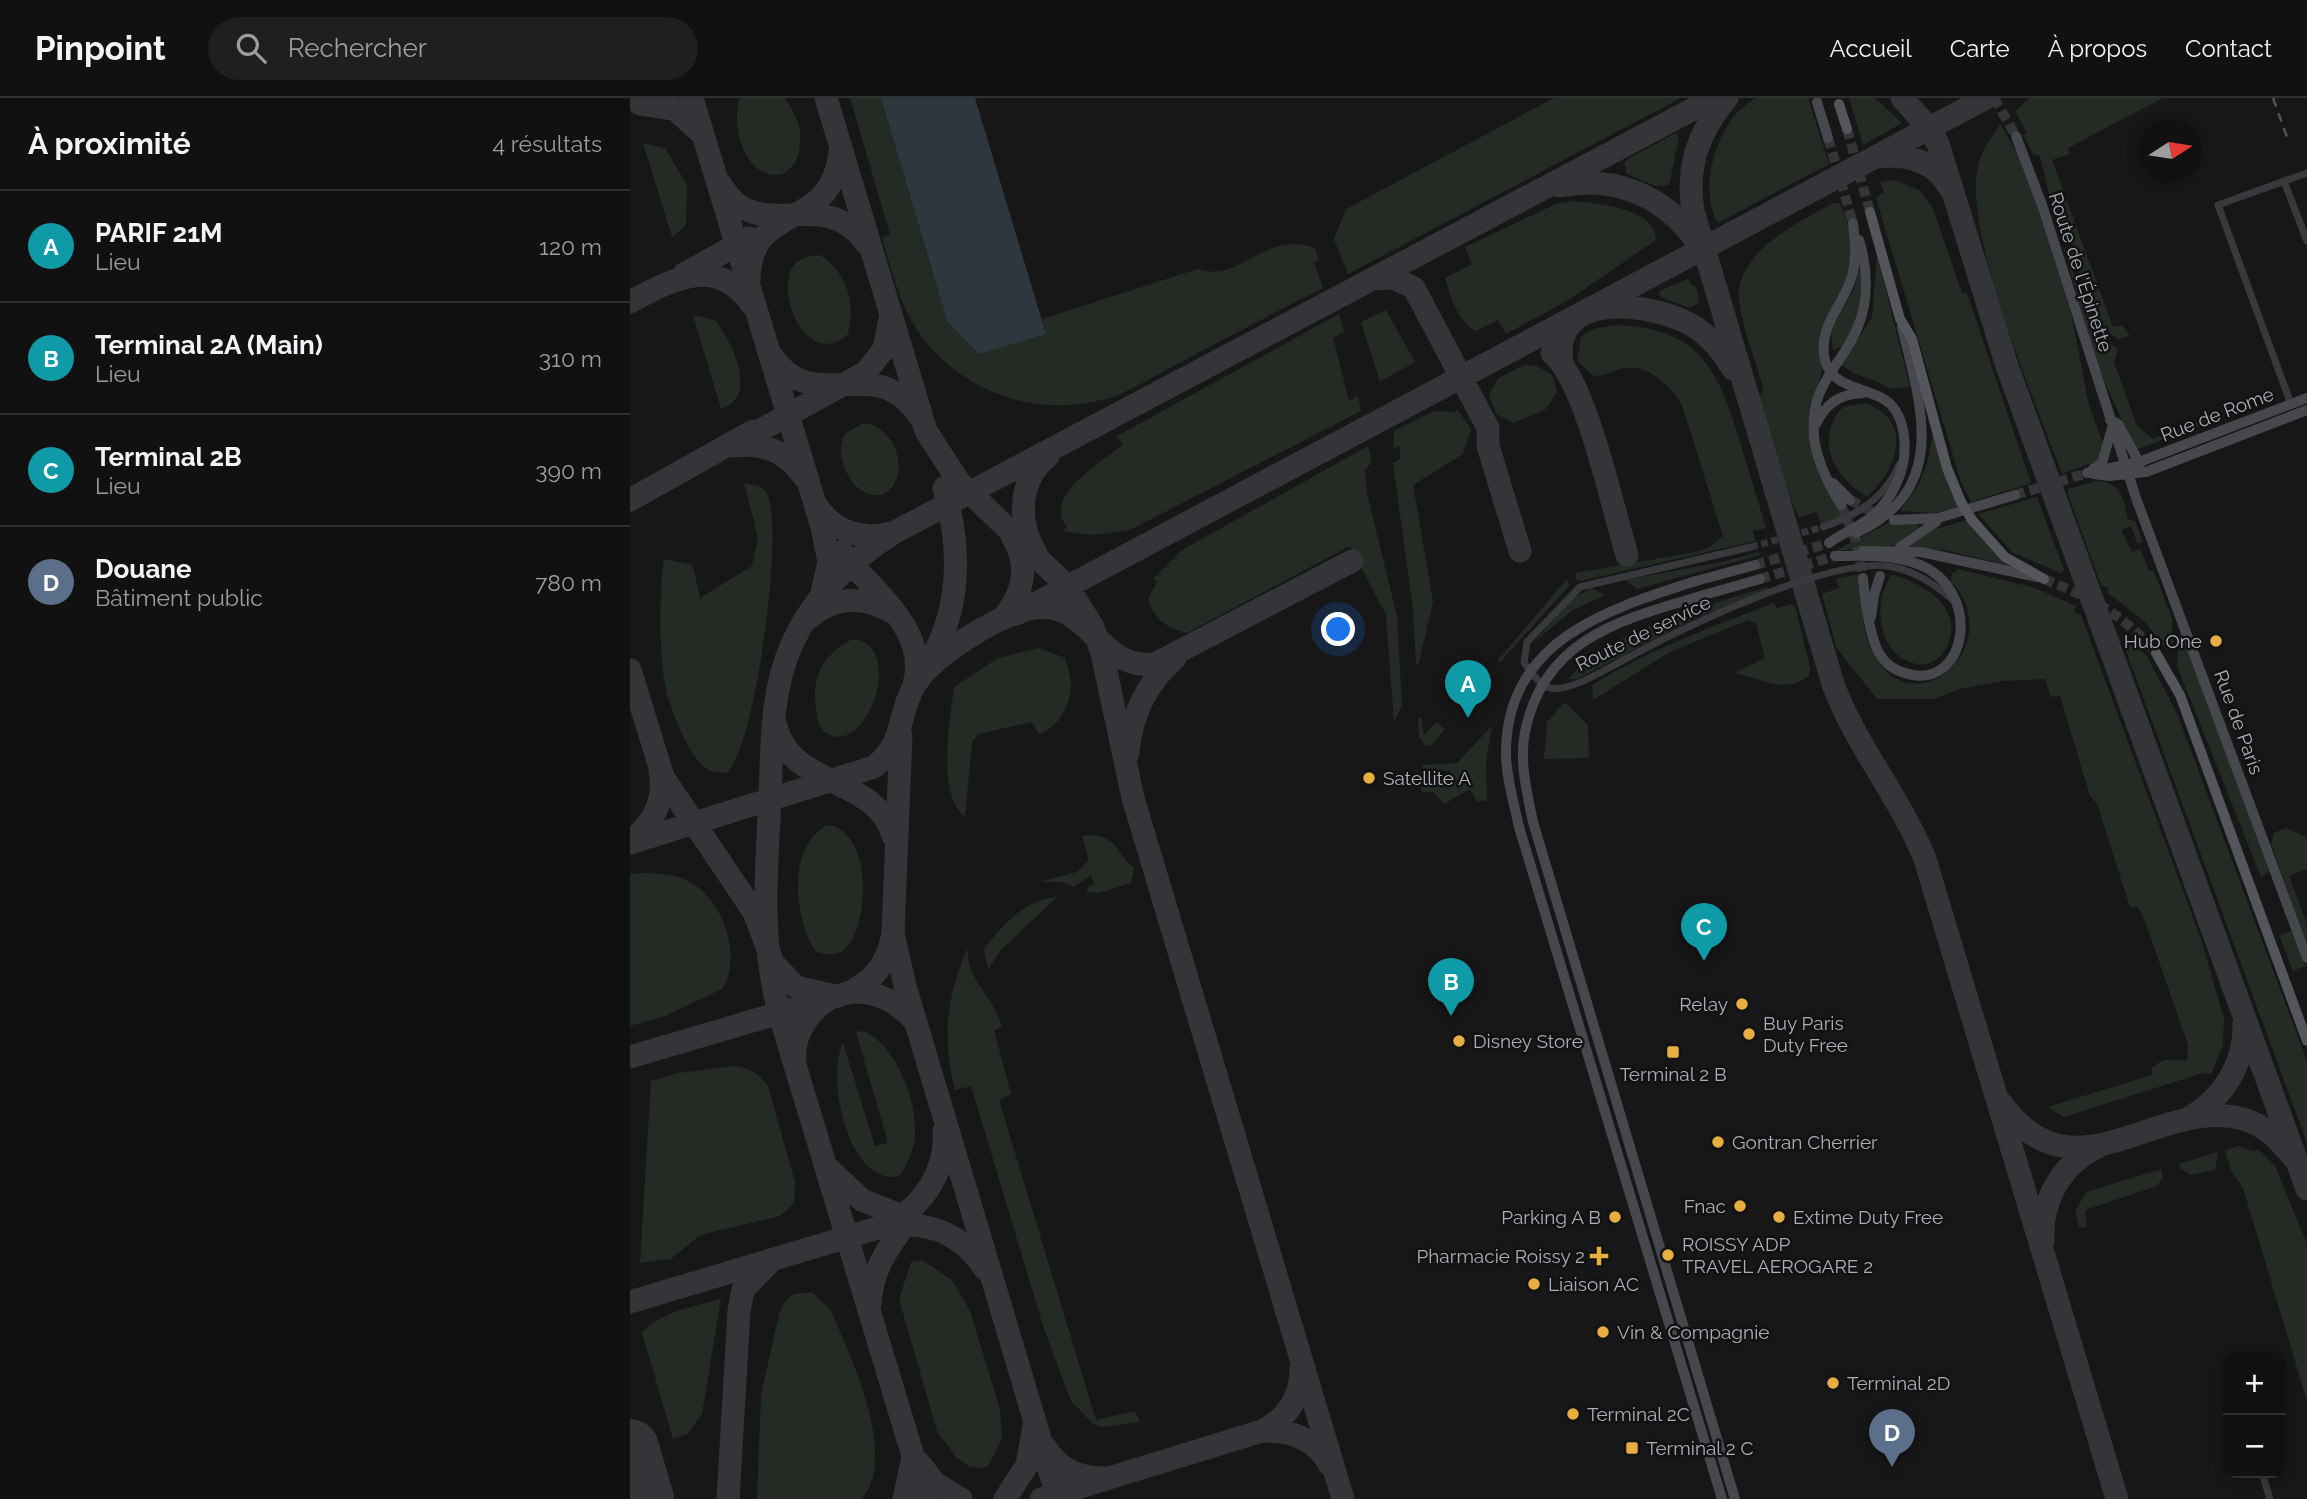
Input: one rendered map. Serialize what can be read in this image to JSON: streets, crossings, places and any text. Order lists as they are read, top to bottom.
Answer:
{
  "streets": {
    "main road": ["Route de l'Épinette", "Rue de Rome", "Rue de Paris"],
    "street": ["Route de service"]
  },
  "crossings": [
    ["Route de l'Épinette", "Rue de Rome"],
    ["Route de l'Épinette", "Rue de Paris"],
    ["Rue de Rome", "Rue de Paris"]
  ],
  "places": {
    "other": [
      "Hub One",
      "Satellite A",
      "Relay",
      "Buy Paris Duty Free",
      "Disney Store",
      "Gontran Cherrier",
      "Fnac",
      "Parking A B",
      "Extime Duty Free",
      "ROISSY ADP TRAVEL AEROGARE 2",
      "Liaison AC",
      "Vin & Compagnie",
      "Terminal 2D",
      "Terminal 2C"
    ],
    "transit": ["Terminal 2 B", "Terminal 2 C"],
    "health": ["Pharmacie Roissy 2"]
  },
  "north": "right",
  "page": {
    "header": "Pinpoint",
    "search": "Rechercher",
    "nav": [
      "Accueil",
      "Carte",
      "À propos",
      "Contact"
    ],
    "heading": ["À proximité", "4 résultats"],
    "list": [
      {
        "mark": "A",
        "name": "PARIF 21M",
        "note": "Lieu",
        "value": "120 m"
      },
      {
        "mark": "B",
        "name": "Terminal 2A (Main)",
        "note": "Lieu",
        "value": "310 m"
      },
      {
        "mark": "C",
        "name": "Terminal 2B",
        "note": "Lieu",
        "value": "390 m"
      },
      {
        "mark": "D",
        "name": "Douane",
        "note": "Bâtiment public",
        "value": "780 m"
      }
    ],
    "pins": [
      "A",
      "C",
      "B",
      "D"
    ],
    "map_buttons": ["+", "−"]
  }
}
